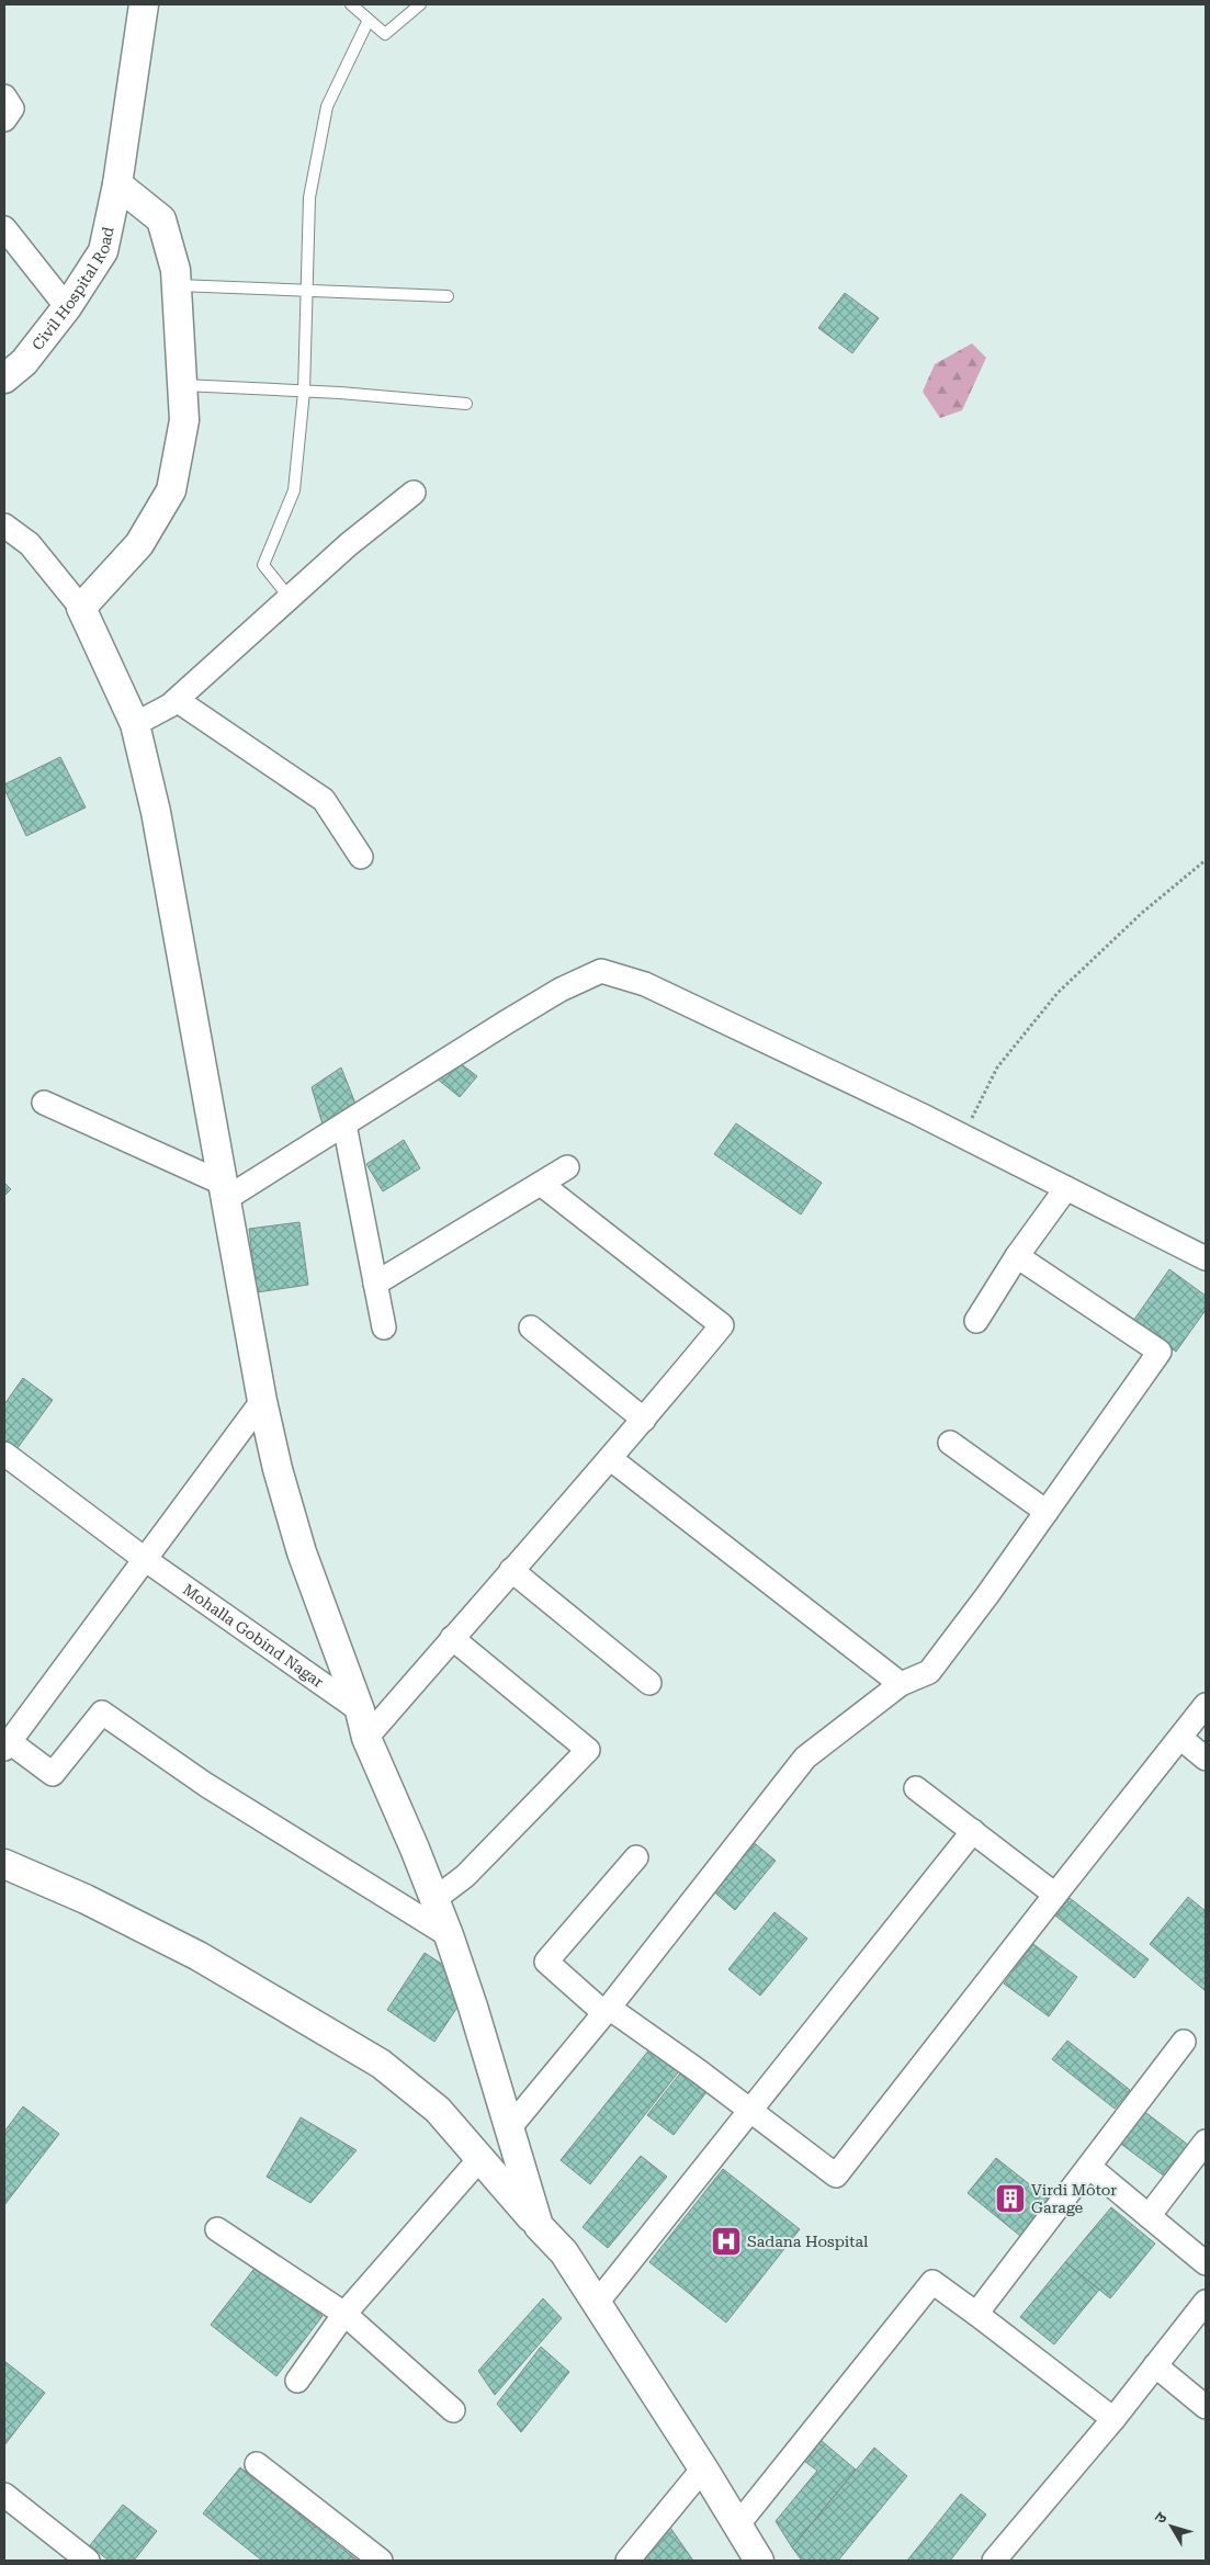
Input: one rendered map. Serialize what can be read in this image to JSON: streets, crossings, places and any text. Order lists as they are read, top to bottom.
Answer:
{
  "streets": {
    "street": ["Civil Hospital Road", "Mohalla Gobind Nagar"]
  },
  "places": {
    "building": ["Virdi Motor Garage"],
    "hospital": ["Sadana Hospital"]
  },
  "north": "top left"
}
